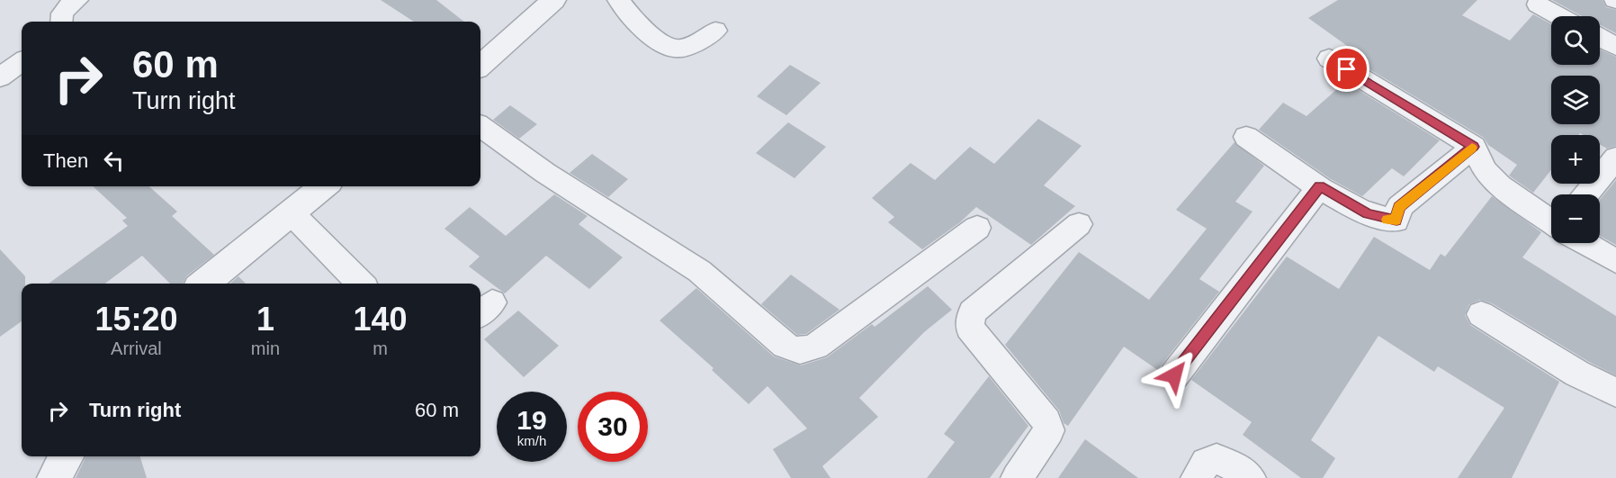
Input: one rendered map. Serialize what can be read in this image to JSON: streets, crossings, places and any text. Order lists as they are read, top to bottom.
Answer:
{
  "page": {
    "map_buttons": ["+", "−"],
    "turn": ["60 m", "Turn right"],
    "then": "Then",
    "eta": [
      "15:20",
      "Arrival",
      "1",
      "min",
      "140",
      "m"
    ],
    "list": [
      {
        "name": "Turn right",
        "value": "60 m"
      }
    ],
    "speed": "19 km/h",
    "limit": "30"
  }
}
